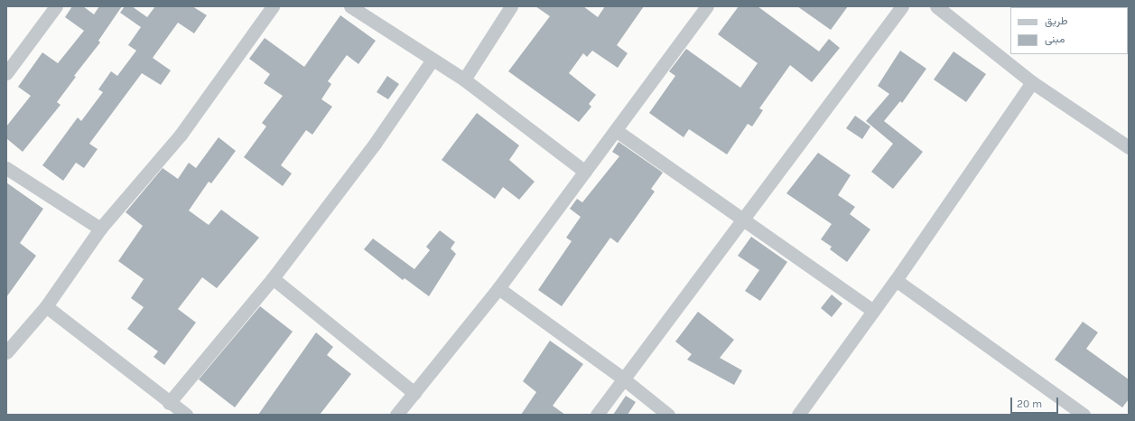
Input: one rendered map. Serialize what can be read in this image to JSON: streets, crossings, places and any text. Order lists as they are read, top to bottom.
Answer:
{
  "legend": ["طريق", "مبنى"],
  "scale_bar": "20 m"
}
